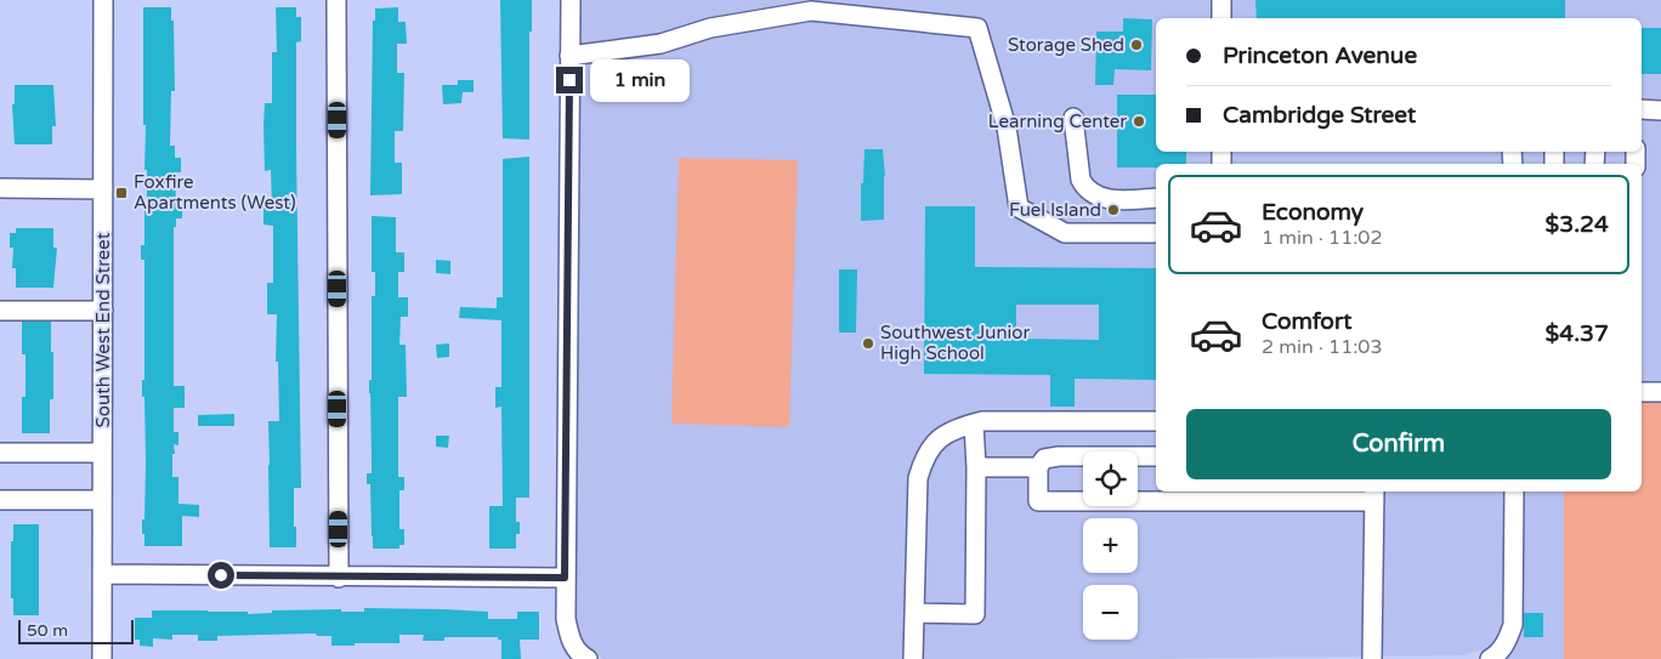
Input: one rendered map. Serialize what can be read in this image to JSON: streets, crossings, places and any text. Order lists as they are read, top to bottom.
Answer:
{
  "streets": {
    "street": ["South West End Street"]
  },
  "places": {
    "other": [
      "Storage Shed",
      "Learning Center",
      "Fuel Island",
      "Southwest Junior High School"
    ],
    "transit": ["Foxfire Apartments (West)"]
  },
  "scale_bar": "50 m",
  "page": {
    "banner": ["Princeton Avenue", "Cambridge Street"],
    "bubble": "1 min",
    "list": [
      {
        "name": "Economy",
        "note": "1 min · 11:02",
        "value": "$3.24"
      },
      {
        "name": "Comfort",
        "note": "2 min · 11:03",
        "value": "$4.37"
      }
    ],
    "buttons": "Confirm",
    "map_buttons": ["+", "−"],
    "scale": "50 m"
  }
}
